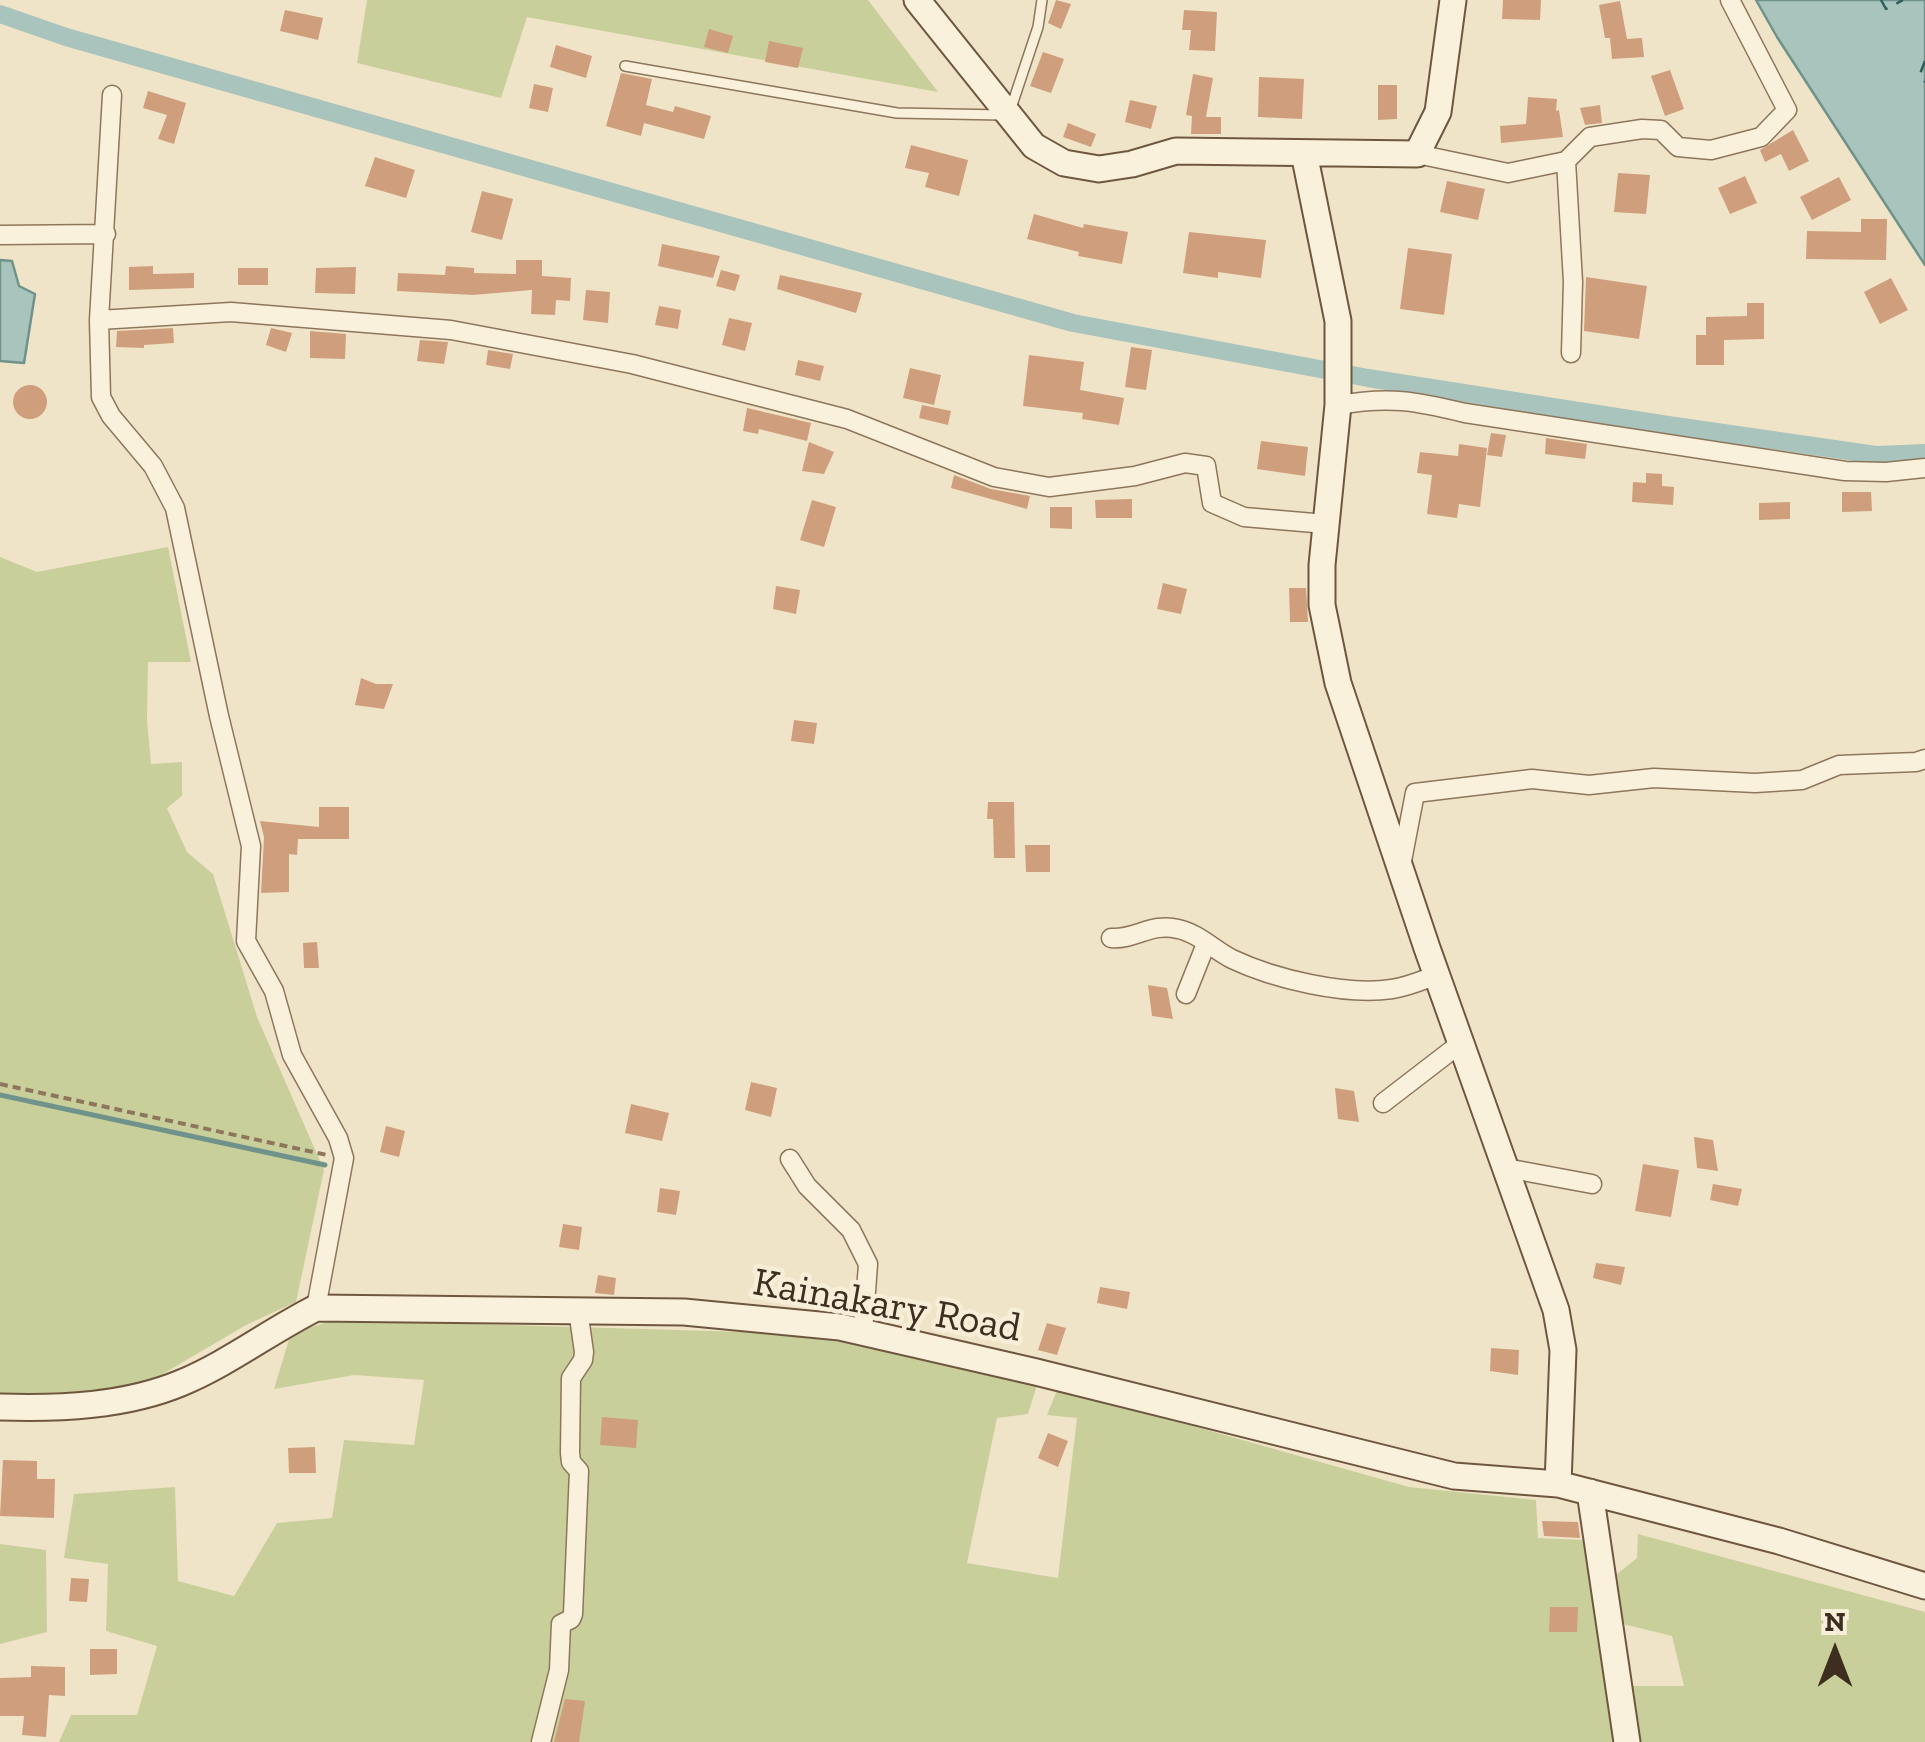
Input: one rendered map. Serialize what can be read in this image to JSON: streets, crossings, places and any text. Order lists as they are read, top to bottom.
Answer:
{
  "streets": {
    "main road": ["Kainakary Road"]
  },
  "north": "top"
}
